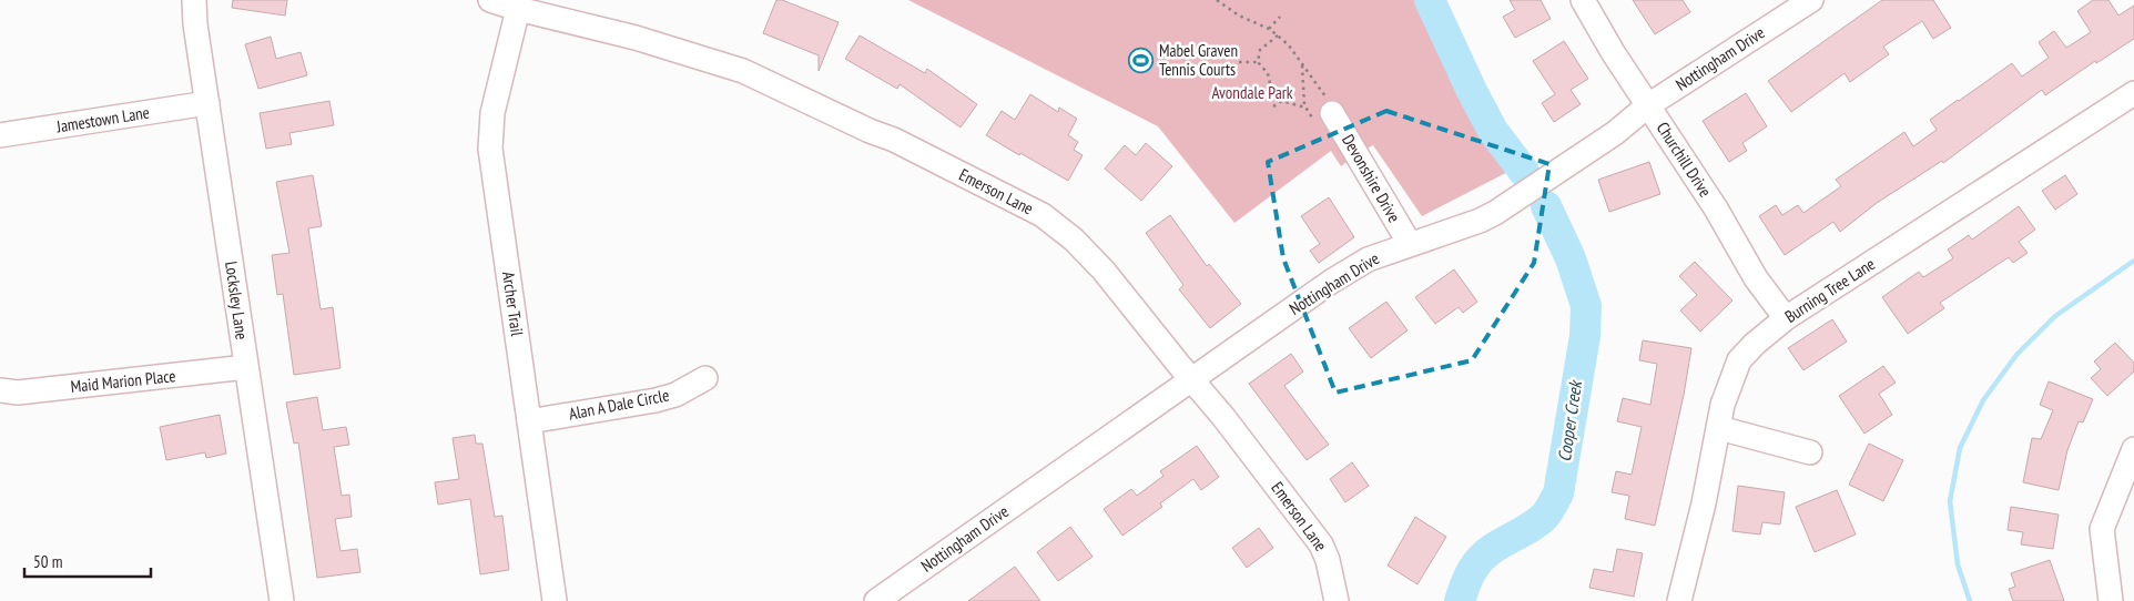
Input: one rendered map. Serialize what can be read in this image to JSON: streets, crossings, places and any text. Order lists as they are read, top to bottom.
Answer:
{
  "streets": {
    "street": [
      "Nottingham Drive",
      "Jamestown Lane",
      "Churchill Drive",
      "Devonshire Drive",
      "Emerson Lane",
      "Burning Tree Lane",
      "Locksley Lane",
      "Archer Trail",
      "Maid Marion Place",
      "Alan A Dale Circle"
    ]
  },
  "crossings": [
    ["Nottingham Drive", "Churchill Drive"],
    ["Nottingham Drive", "Devonshire Drive"],
    ["Nottingham Drive", "Emerson Lane"],
    ["Jamestown Lane", "Locksley Lane"],
    ["Churchill Drive", "Burning Tree Lane"],
    ["Emerson Lane", "Archer Trail"],
    ["Locksley Lane", "Maid Marion Place"],
    ["Archer Trail", "Alan A Dale Circle"]
  ],
  "water": ["Cooper Creek"],
  "parks": ["Avondale Park"],
  "places": {
    "sports": ["Mabel Graven Tennis Courts"]
  },
  "scale_bar": "50 m"
}
